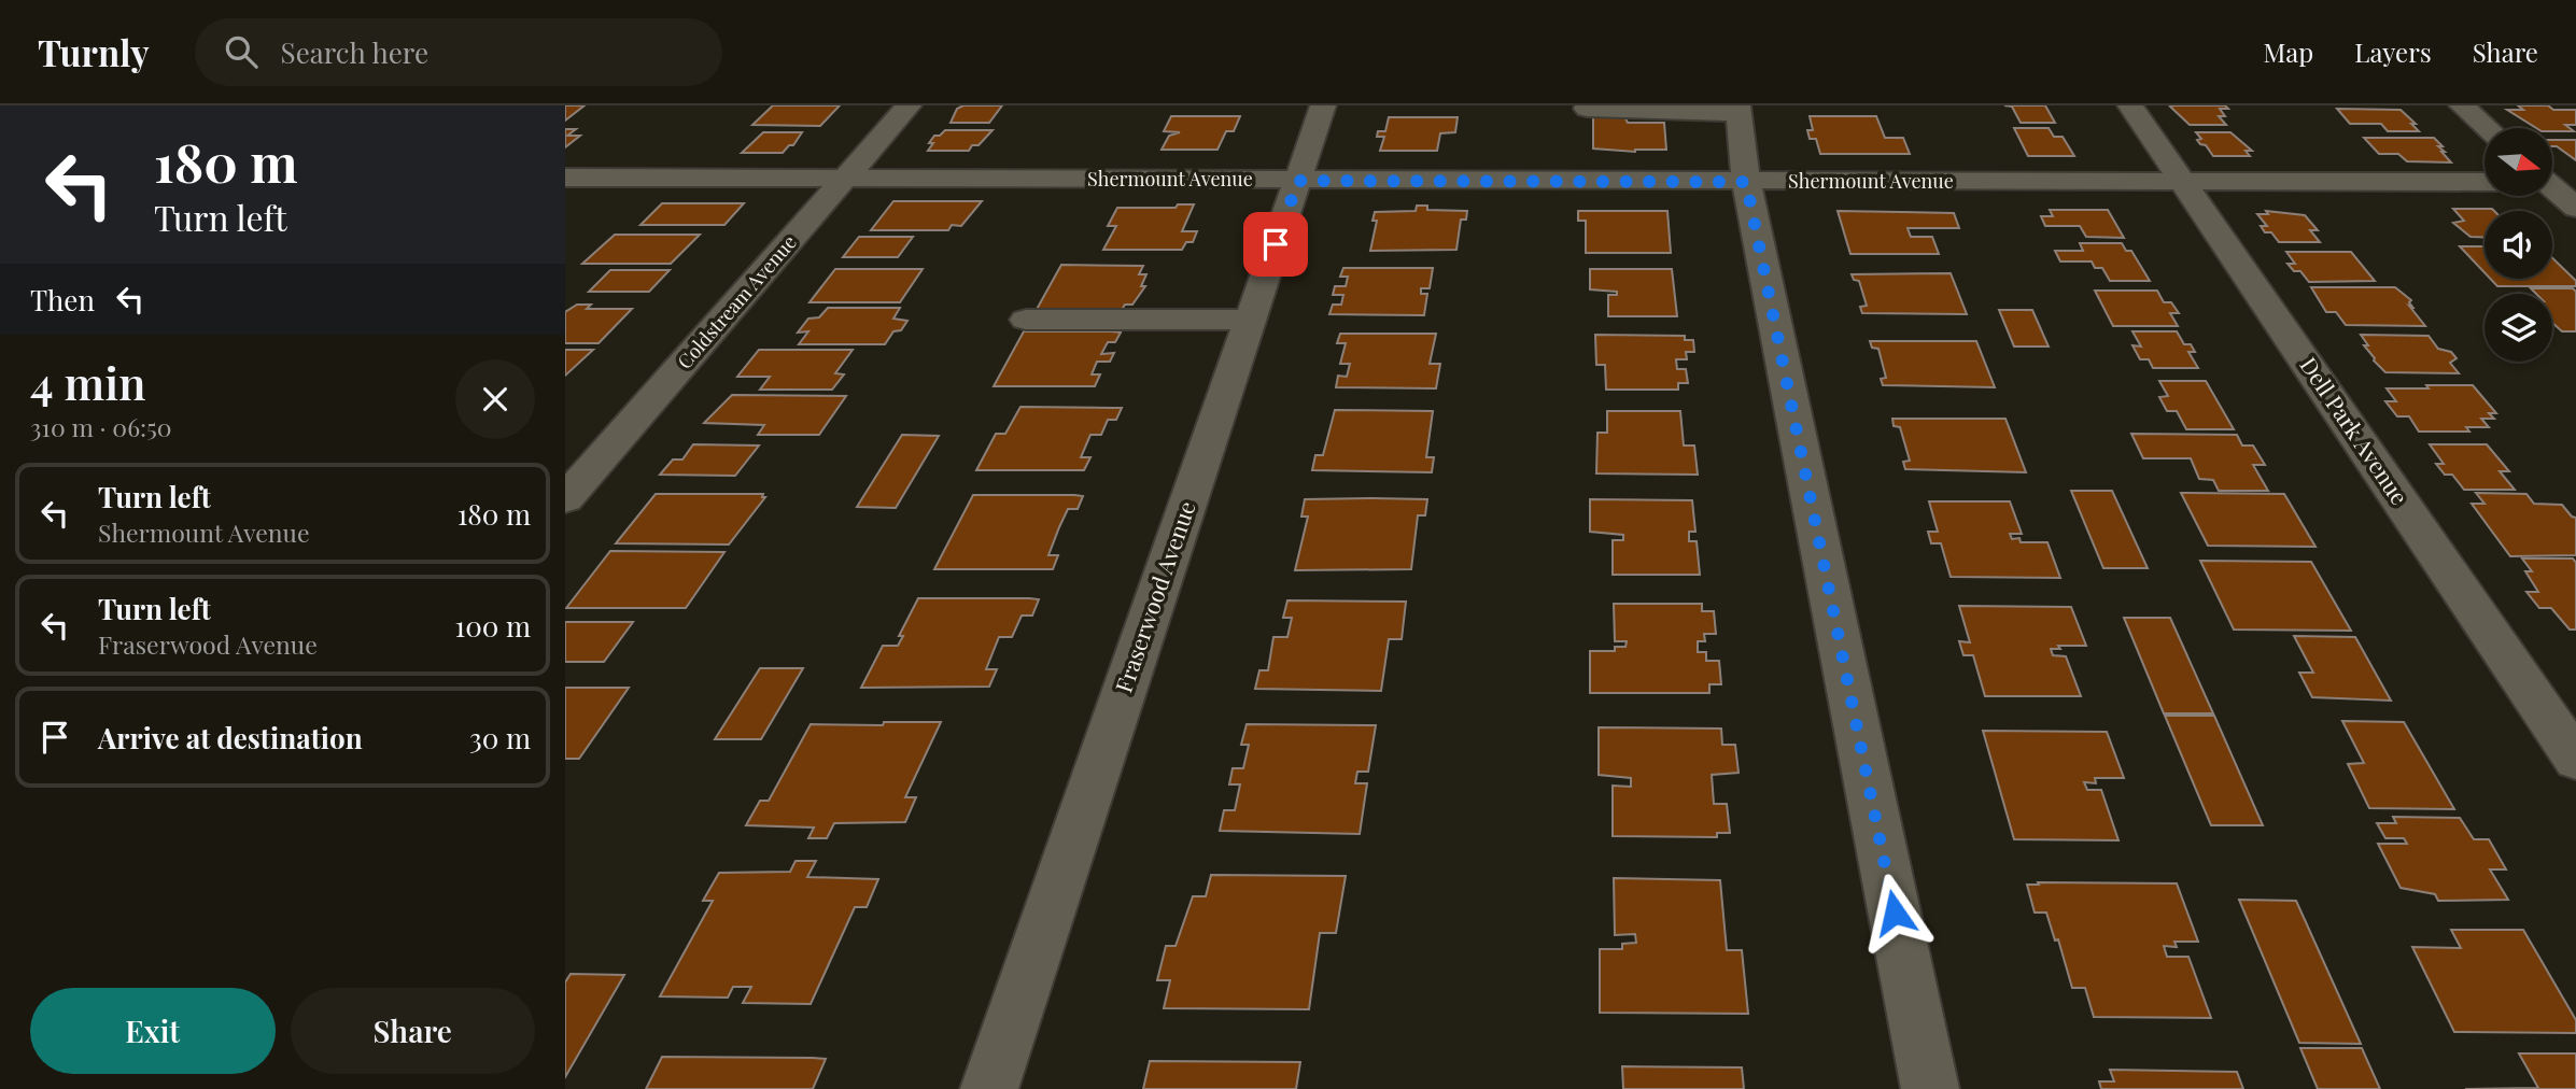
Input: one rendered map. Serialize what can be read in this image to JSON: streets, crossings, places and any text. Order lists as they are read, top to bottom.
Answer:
{
  "streets": {
    "street": [
      "Shermount Avenue",
      "Coldstream Avenue",
      "Dell Park Avenue",
      "Fraserwood Avenue"
    ]
  },
  "crossings": [
    ["Shermount Avenue", "Coldstream Avenue"],
    ["Shermount Avenue", "Dell Park Avenue"],
    ["Shermount Avenue", "Fraserwood Avenue"]
  ],
  "north": "right",
  "page": {
    "header": "Turnly",
    "search": "Search here",
    "nav": ["Map", "Layers", "Share"],
    "turn": ["180 m", "Turn left"],
    "then": "Then",
    "heading": ["4 min", "310 m · 06:50"],
    "list": [
      {
        "name": "Turn left",
        "note": "Shermount Avenue",
        "value": "180 m"
      },
      {
        "name": "Turn left",
        "note": "Fraserwood Avenue",
        "value": "100 m"
      },
      {
        "name": "Arrive at destination",
        "value": "30 m"
      }
    ],
    "buttons": ["Exit", "Share"]
  }
}
